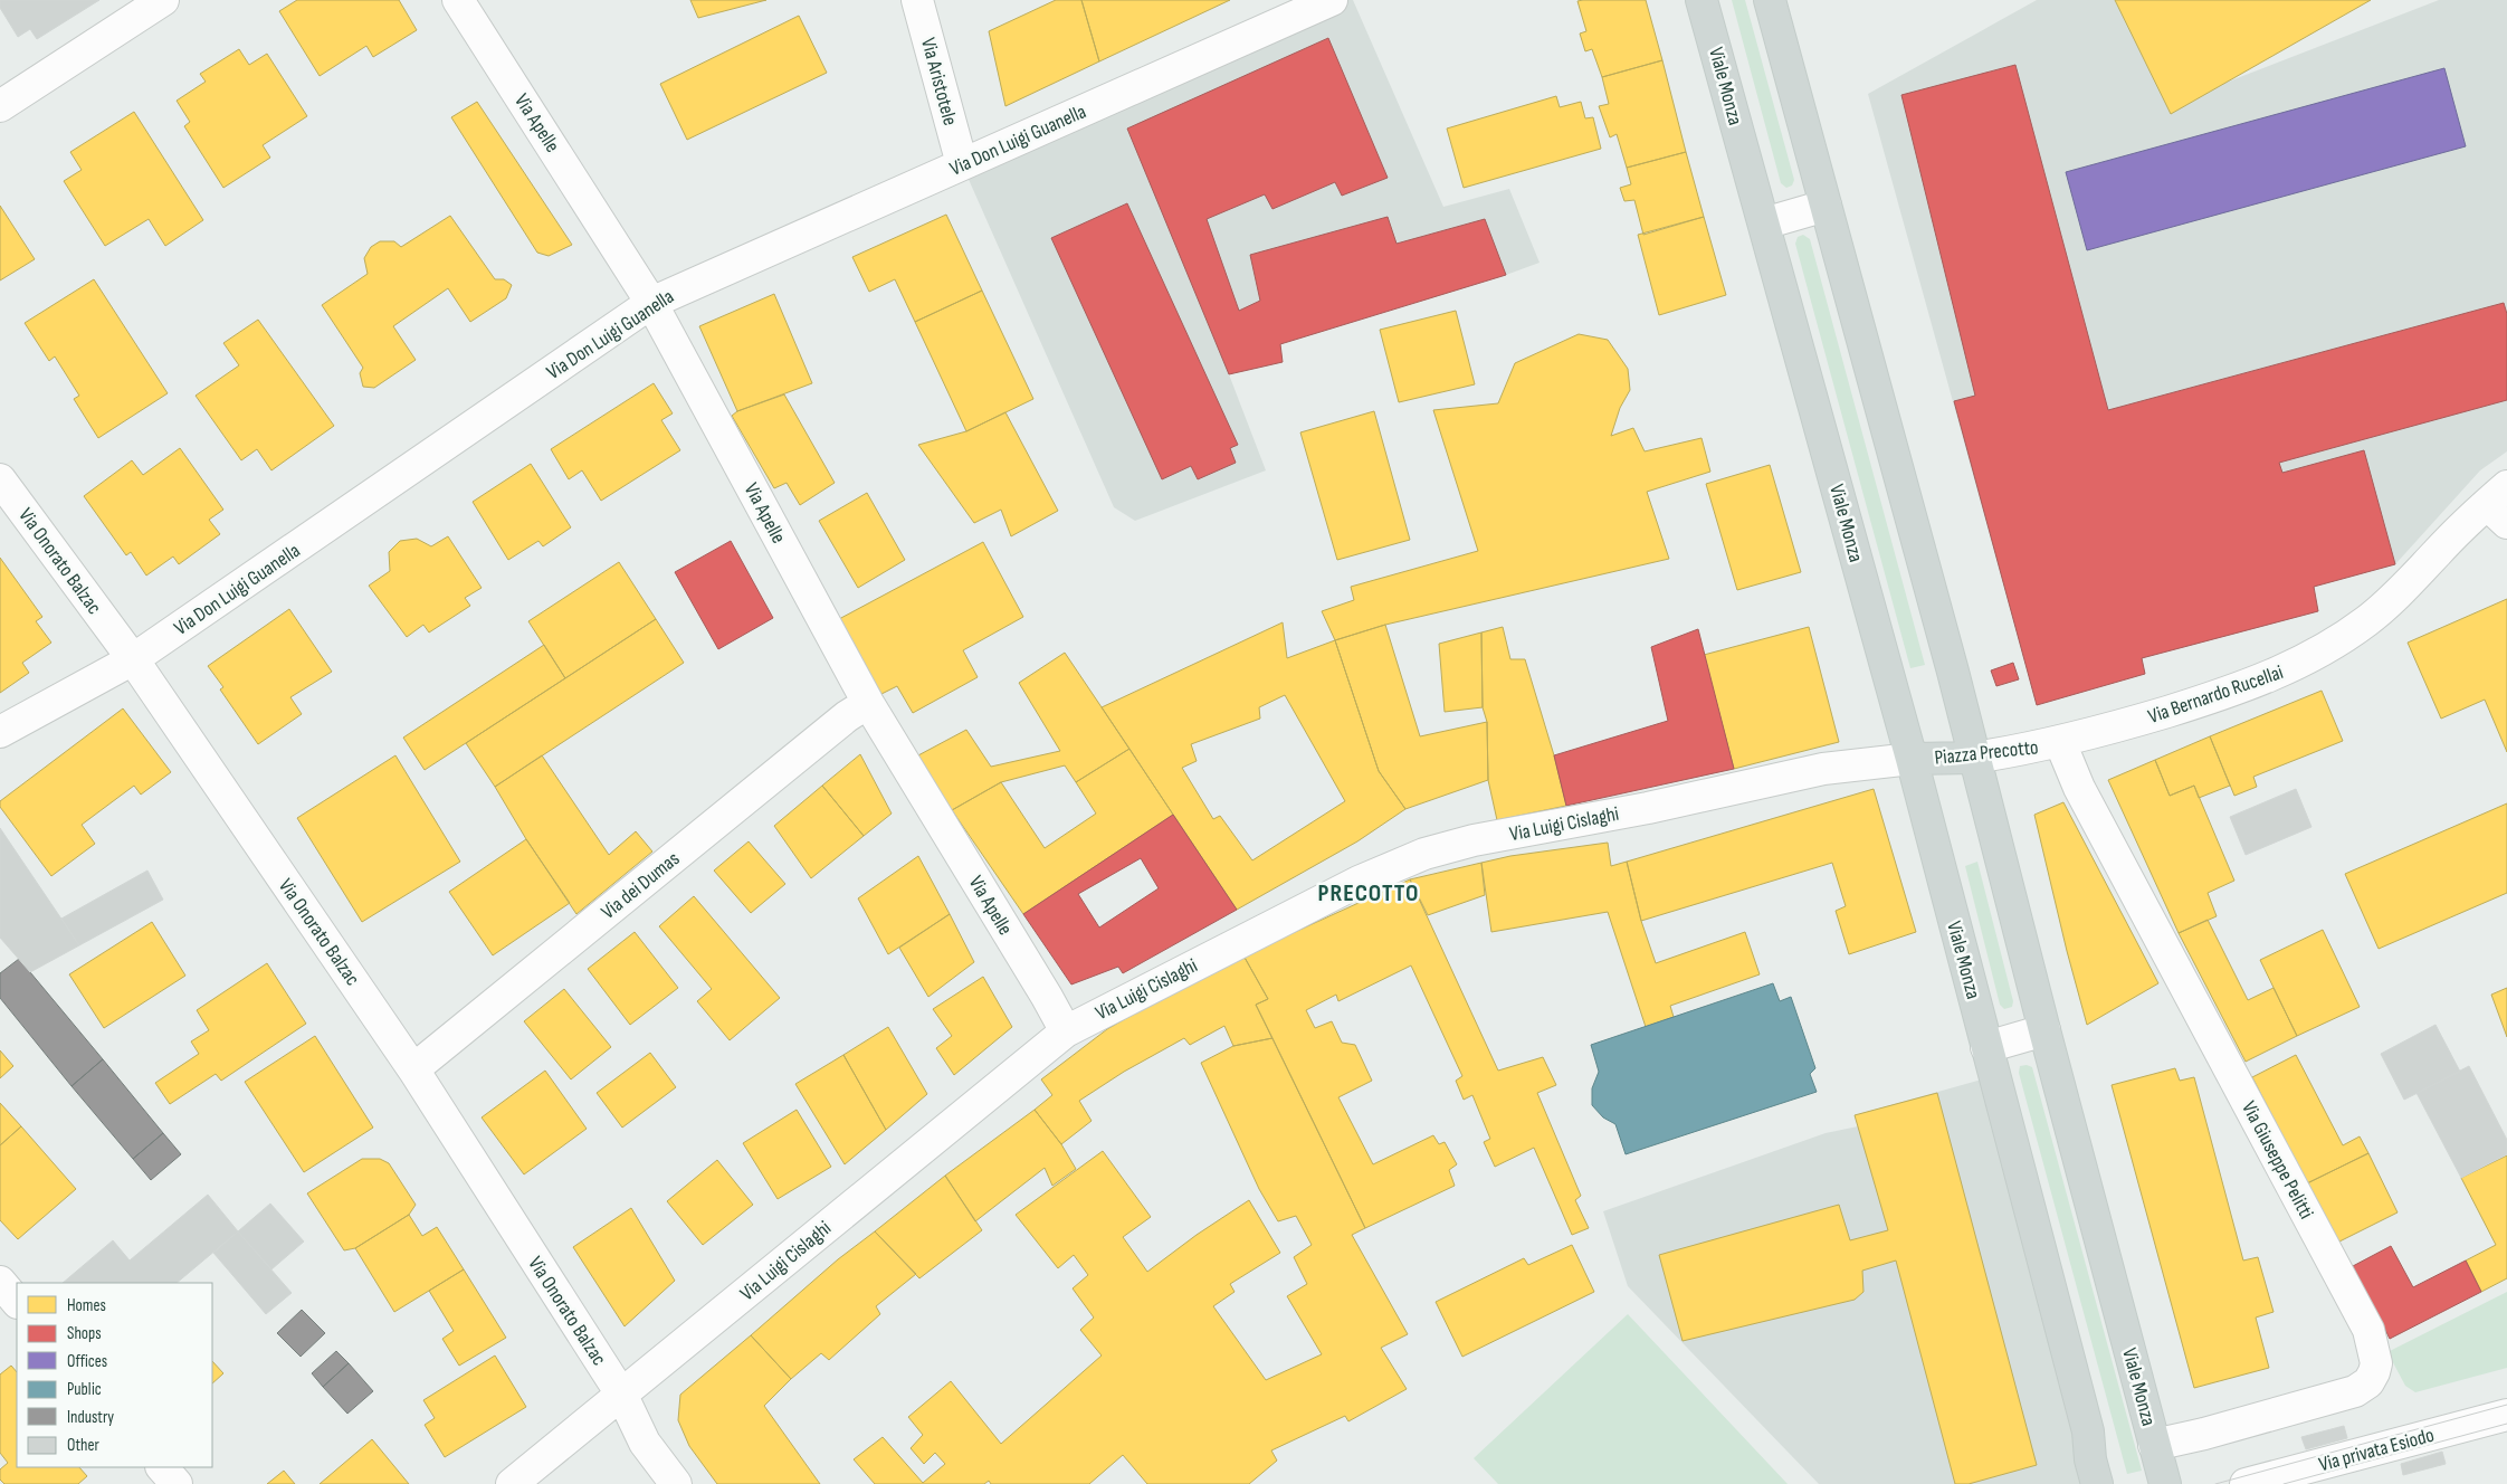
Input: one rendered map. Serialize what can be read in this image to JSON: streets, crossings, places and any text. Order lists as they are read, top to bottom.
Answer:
{
  "streets": {
    "main road": ["Viale Monza", "Piazza Precotto"],
    "street": [
      "Via Aristotele",
      "Via Apelle",
      "Via Don Luigi Guanella",
      "Via Onorato Balzac",
      "Via Bernardo Rucellai",
      "Via Luigi Cislaghi",
      "Via dei Dumas",
      "Via Giuseppe Pelitti",
      "Via privata Esiodo"
    ]
  },
  "crossings": [
    ["Via Aristotele", "Via Don Luigi Guanella"],
    ["Viale Monza", "Piazza Precotto"],
    ["Viale Monza", "Via Luigi Cislaghi"],
    ["Viale Monza", "Via Giuseppe Pelitti"],
    ["Via Apelle", "Via Don Luigi Guanella"],
    ["Via Apelle", "Via Luigi Cislaghi"],
    ["Via Apelle", "Via dei Dumas"],
    ["Via Don Luigi Guanella", "Via Onorato Balzac"],
    ["Via Onorato Balzac", "Via Luigi Cislaghi"],
    ["Via Onorato Balzac", "Via dei Dumas"],
    ["Via Bernardo Rucellai", "Piazza Precotto"],
    ["Via Bernardo Rucellai", "Via Giuseppe Pelitti"],
    ["Piazza Precotto", "Via Luigi Cislaghi"],
    ["Piazza Precotto", "Via Giuseppe Pelitti"]
  ],
  "districts": ["PRECOTTO"],
  "legend": [
    "Homes",
    "Shops",
    "Offices",
    "Public",
    "Industry",
    "Other"
  ]
}
